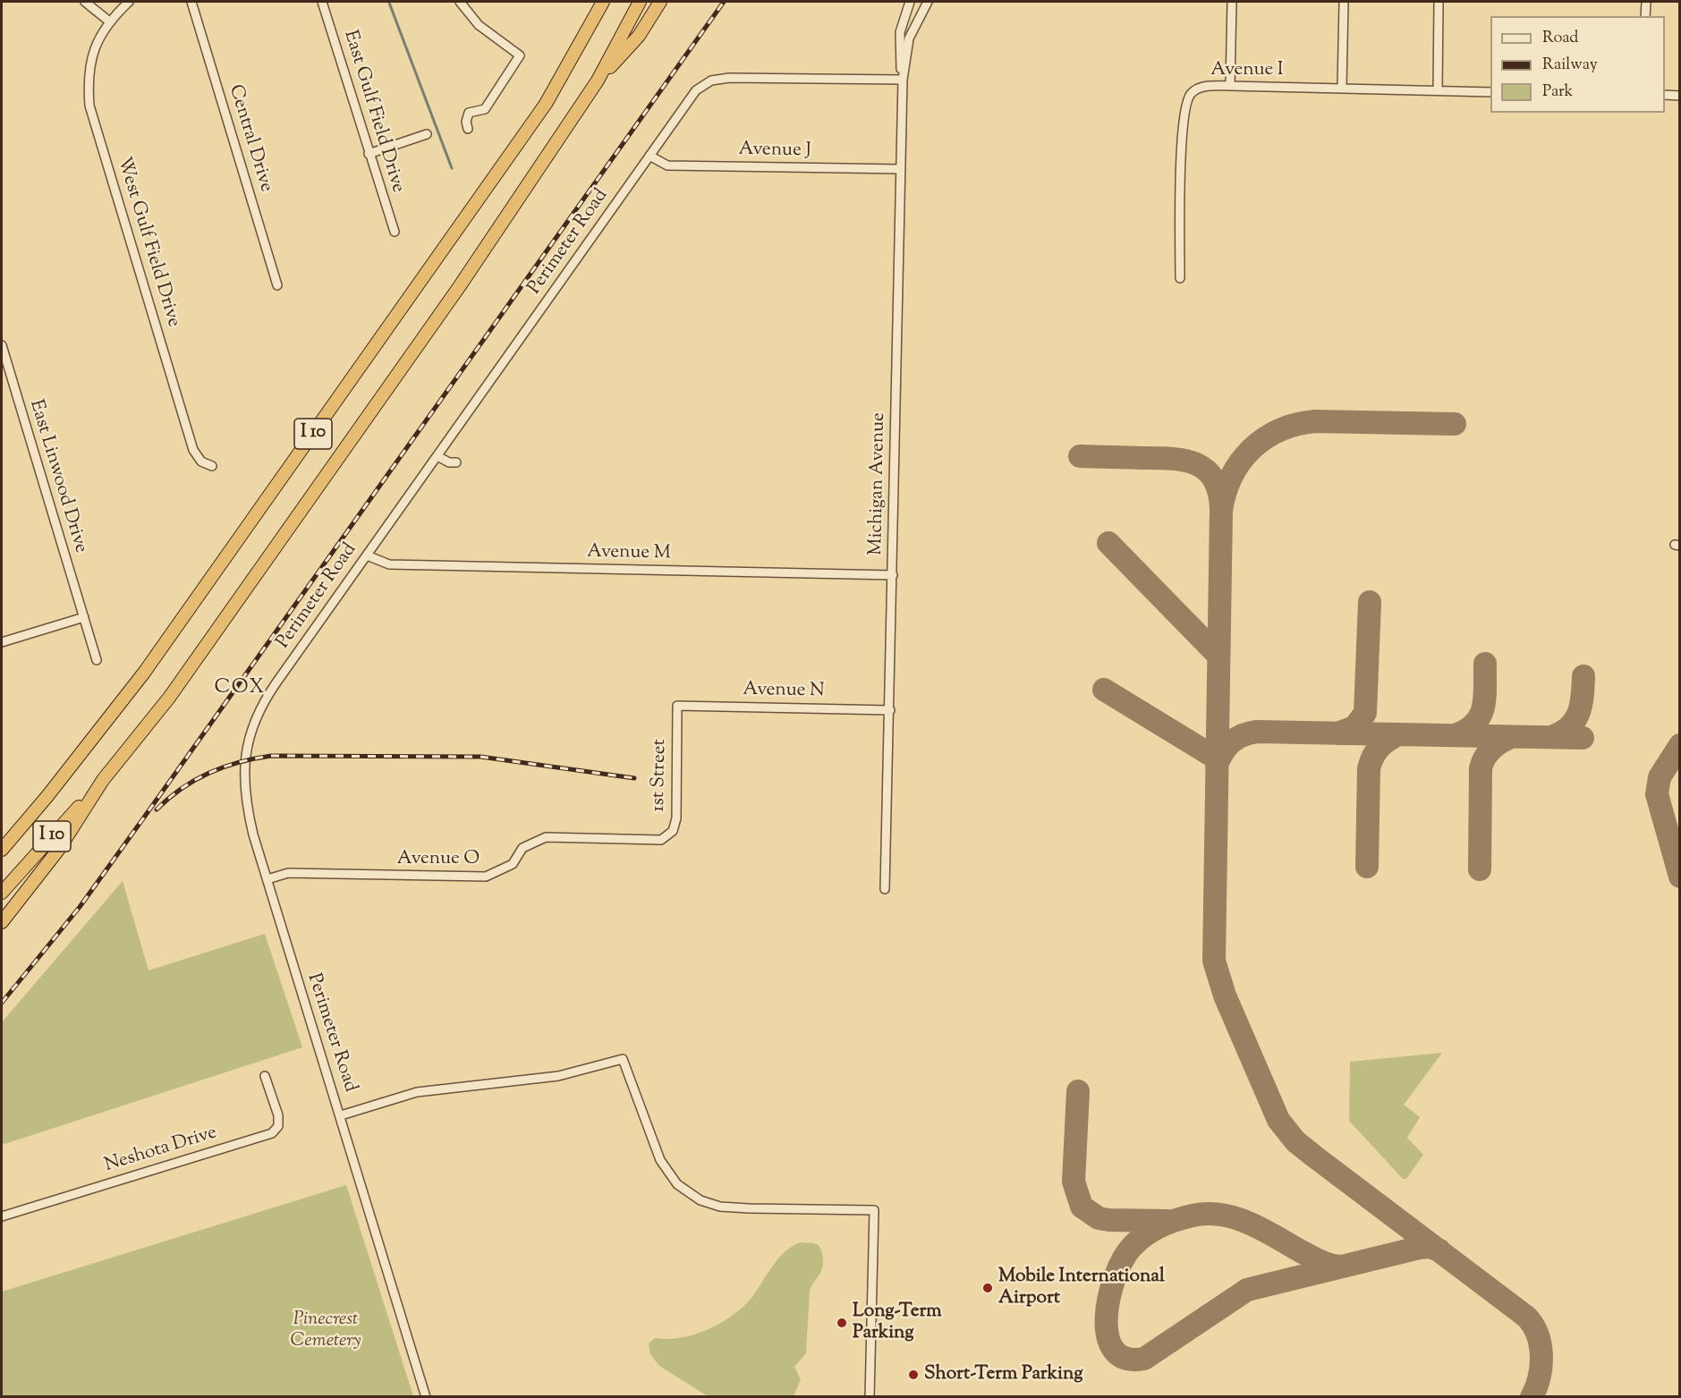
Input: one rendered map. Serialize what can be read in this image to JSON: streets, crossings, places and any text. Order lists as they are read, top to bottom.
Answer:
{
  "streets": {
    "highway": ["I 10"],
    "street": [
      "Avenue I",
      "East Gulf Field Drive",
      "Central Drive",
      "Avenue J",
      "West Gulf Field Drive",
      "Perimeter Road",
      "East Linwood Drive",
      "Michigan Avenue",
      "Avenue M",
      "Avenue N",
      "1st Street",
      "Avenue O",
      "Neshota Drive"
    ]
  },
  "crossings": [
    ["Avenue J", "Perimeter Road"],
    ["Avenue J", "Michigan Avenue"],
    ["Perimeter Road", "Michigan Avenue"],
    ["Perimeter Road", "Avenue M"],
    ["Perimeter Road", "Avenue O"],
    ["Michigan Avenue", "Avenue M"],
    ["Michigan Avenue", "Avenue N"],
    ["Avenue N", "1st Street"],
    ["1st Street", "Avenue O"]
  ],
  "districts": ["COX"],
  "parks": ["Pinecrest Cemetery"],
  "places": ["Mobile International Airport", "Long-Term Parking", "Short-Term Parking"],
  "legend": ["Road", "Railway", "Park"]
}
